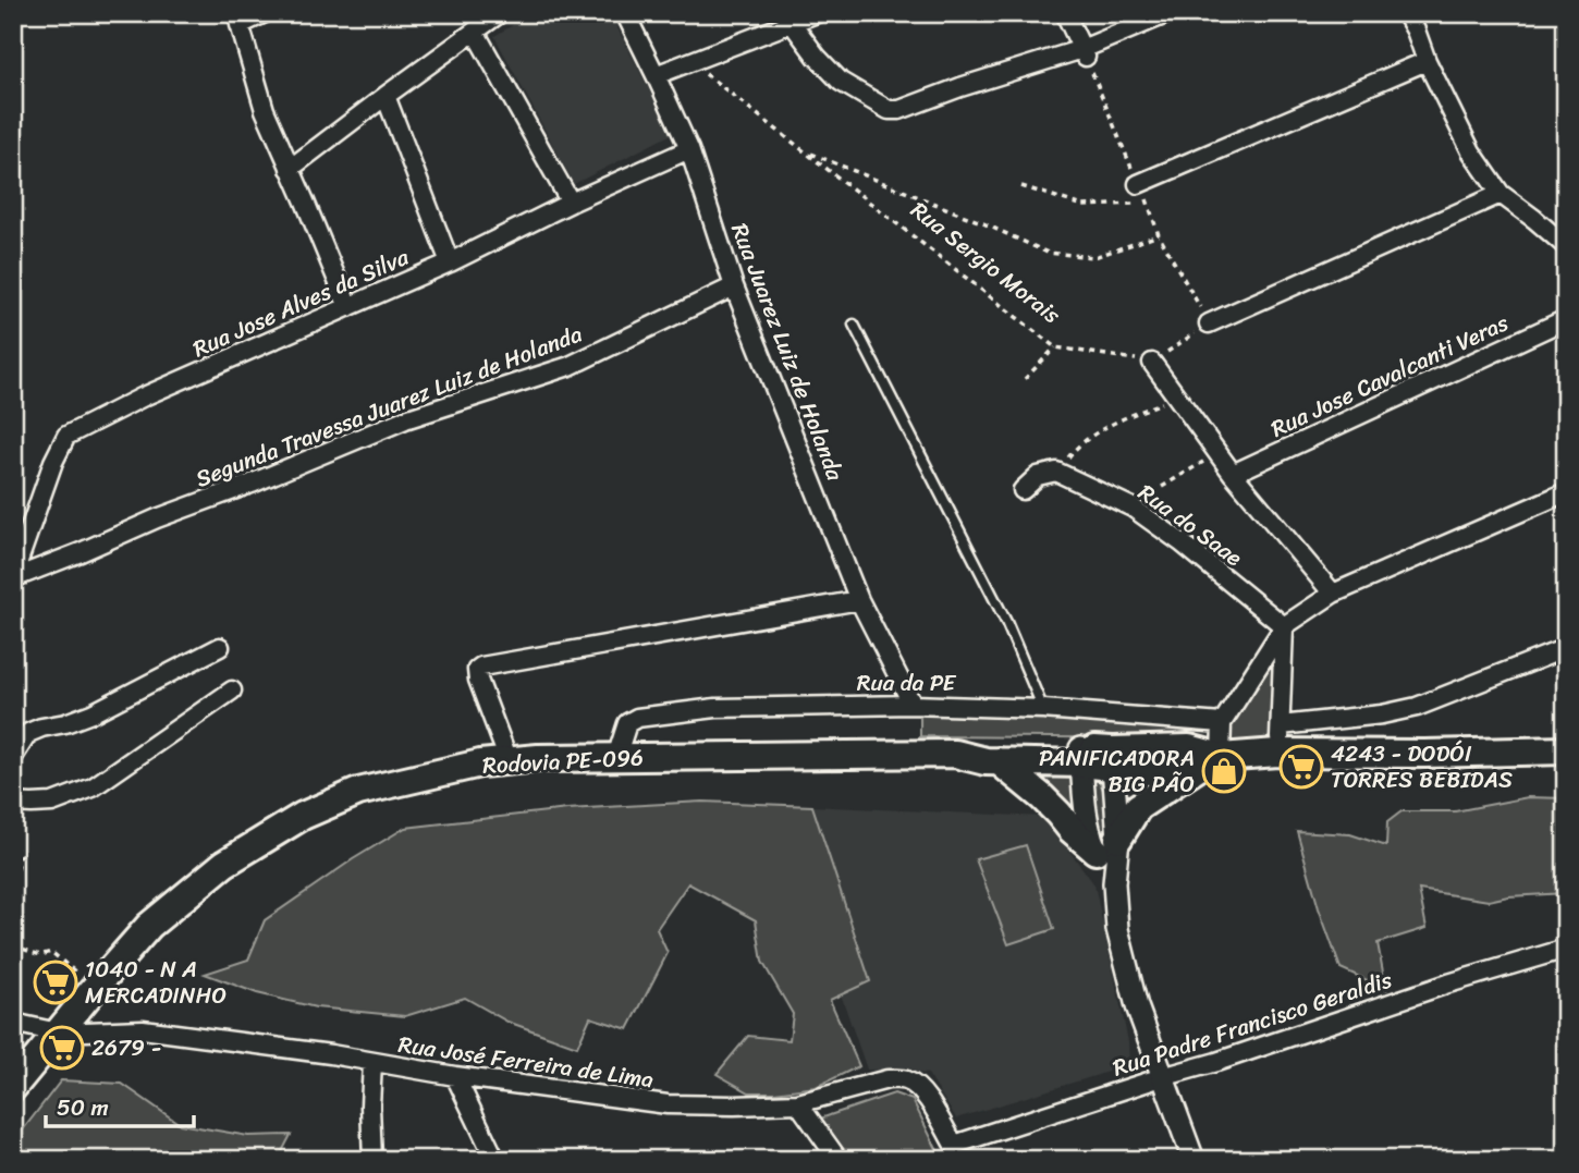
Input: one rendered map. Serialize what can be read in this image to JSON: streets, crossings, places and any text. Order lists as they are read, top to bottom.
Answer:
{
  "streets": {
    "main road": ["Rodovia PE-096"],
    "street": [
      "Rua Jose Alves da Silva",
      "Rua Juarez Luiz de Holanda",
      "Rua Jose Cavalcanti Veras",
      "Segunda Travessa Juarez Luiz de Holanda",
      "Rua do Saae",
      "Rua da PE",
      "Rua Padre Francisco Geraldis",
      "Rua José Ferreira de Lima"
    ],
    "path": ["Rua Sergio Morais"]
  },
  "crossings": [
    ["Rua Jose Alves da Silva", "Rua Juarez Luiz de Holanda"],
    ["Rua Jose Alves da Silva", "Segunda Travessa Juarez Luiz de Holanda"],
    ["Rua Juarez Luiz de Holanda", "Segunda Travessa Juarez Luiz de Holanda"],
    ["Rua Juarez Luiz de Holanda", "Rua da PE"],
    ["Rua da PE", "Rodovia PE-096"],
    ["Rodovia PE-096", "Rua José Ferreira de Lima"],
    ["Rua Padre Francisco Geraldis", "Rua José Ferreira de Lima"]
  ],
  "places": {
    "supermarket": ["4243 - DODÓI TORRES BEBIDAS", "1040 - N A MERCADINHO", "2679 -"],
    "shop": ["PANIFICADORA BIG PÃO"]
  },
  "scale_bar": "50 m"
}
